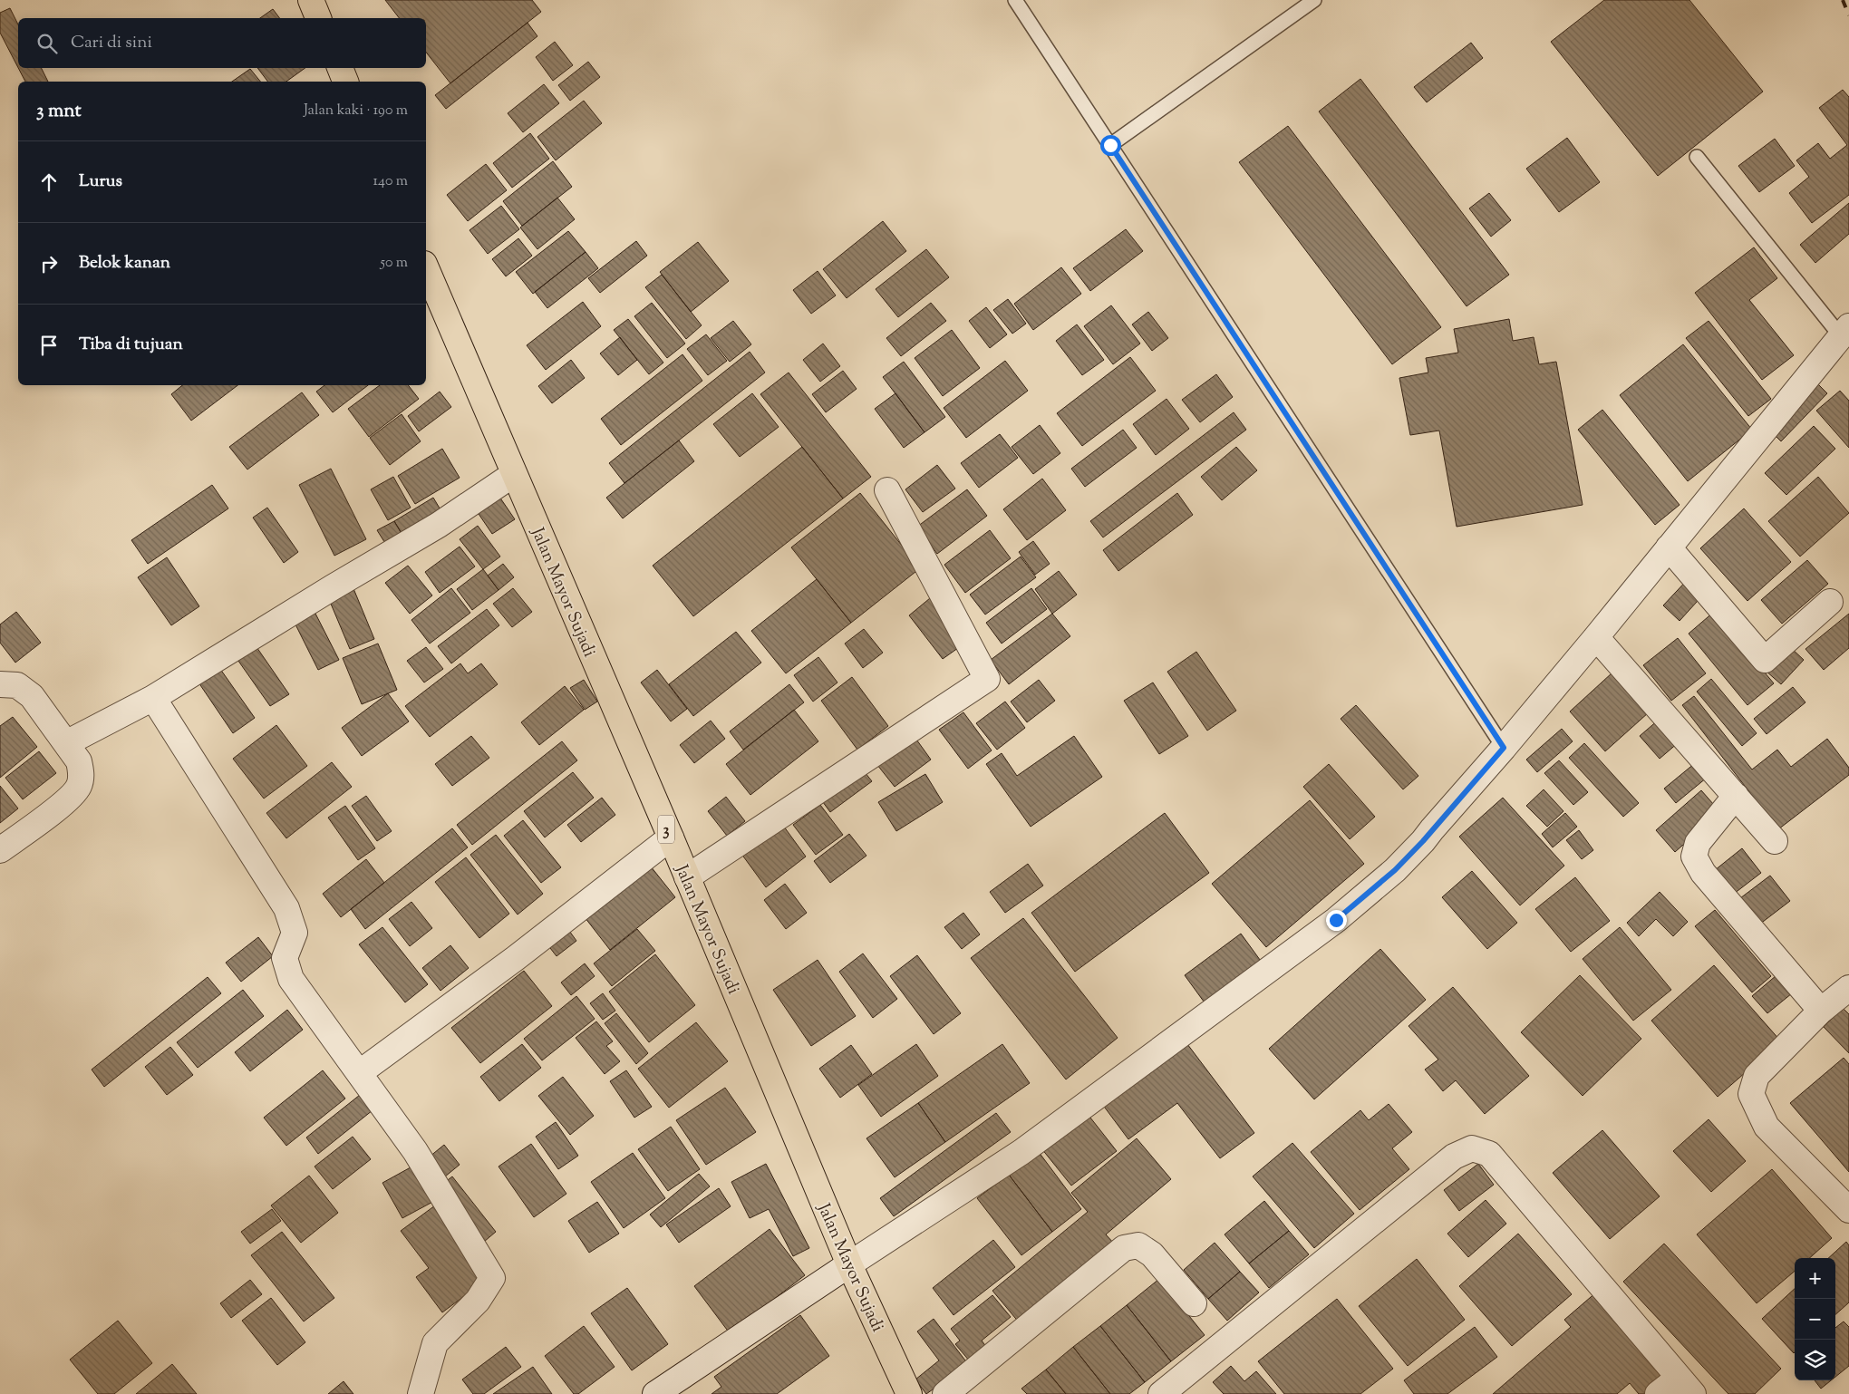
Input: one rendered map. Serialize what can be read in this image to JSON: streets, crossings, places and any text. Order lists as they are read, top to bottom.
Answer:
{
  "streets": {
    "highway": ["Jalan Mayor Sujadi", "3"]
  },
  "page": {
    "search": "Cari di sini",
    "heading": ["3 mnt", "Jalan kaki · 190 m"],
    "list": [
      ["Lurus", "140 m"],
      ["Belok kanan", "50 m"],
      "Tiba di tujuan"
    ],
    "map_buttons": ["+", "−"]
  }
}
